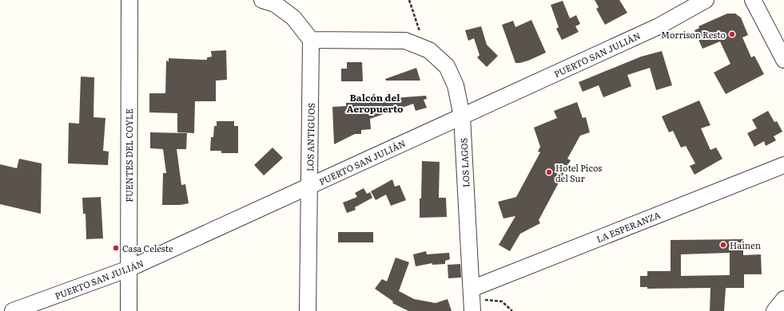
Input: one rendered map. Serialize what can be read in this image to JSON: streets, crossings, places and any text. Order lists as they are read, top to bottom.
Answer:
{
  "streets": {
    "street": [
      "PUERTO SAN JULIÁN",
      "LOS ANTIGUOS",
      "FUENTES DEL COYLE",
      "LOS LAGOS",
      "LA ESPERANZA"
    ]
  },
  "crossings": [
    ["PUERTO SAN JULIÁN", "LOS ANTIGUOS"],
    ["PUERTO SAN JULIÁN", "FUENTES DEL COYLE"],
    ["PUERTO SAN JULIÁN", "LOS LAGOS"],
    ["LOS ANTIGUOS", "LOS LAGOS"],
    ["LOS LAGOS", "LA ESPERANZA"]
  ],
  "districts": ["Balcón del Aeropuerto"],
  "places": [
    "Morrison Resto",
    "Hotel Picos del Sur",
    "Hainen",
    "Casa Celeste"
  ]
}
